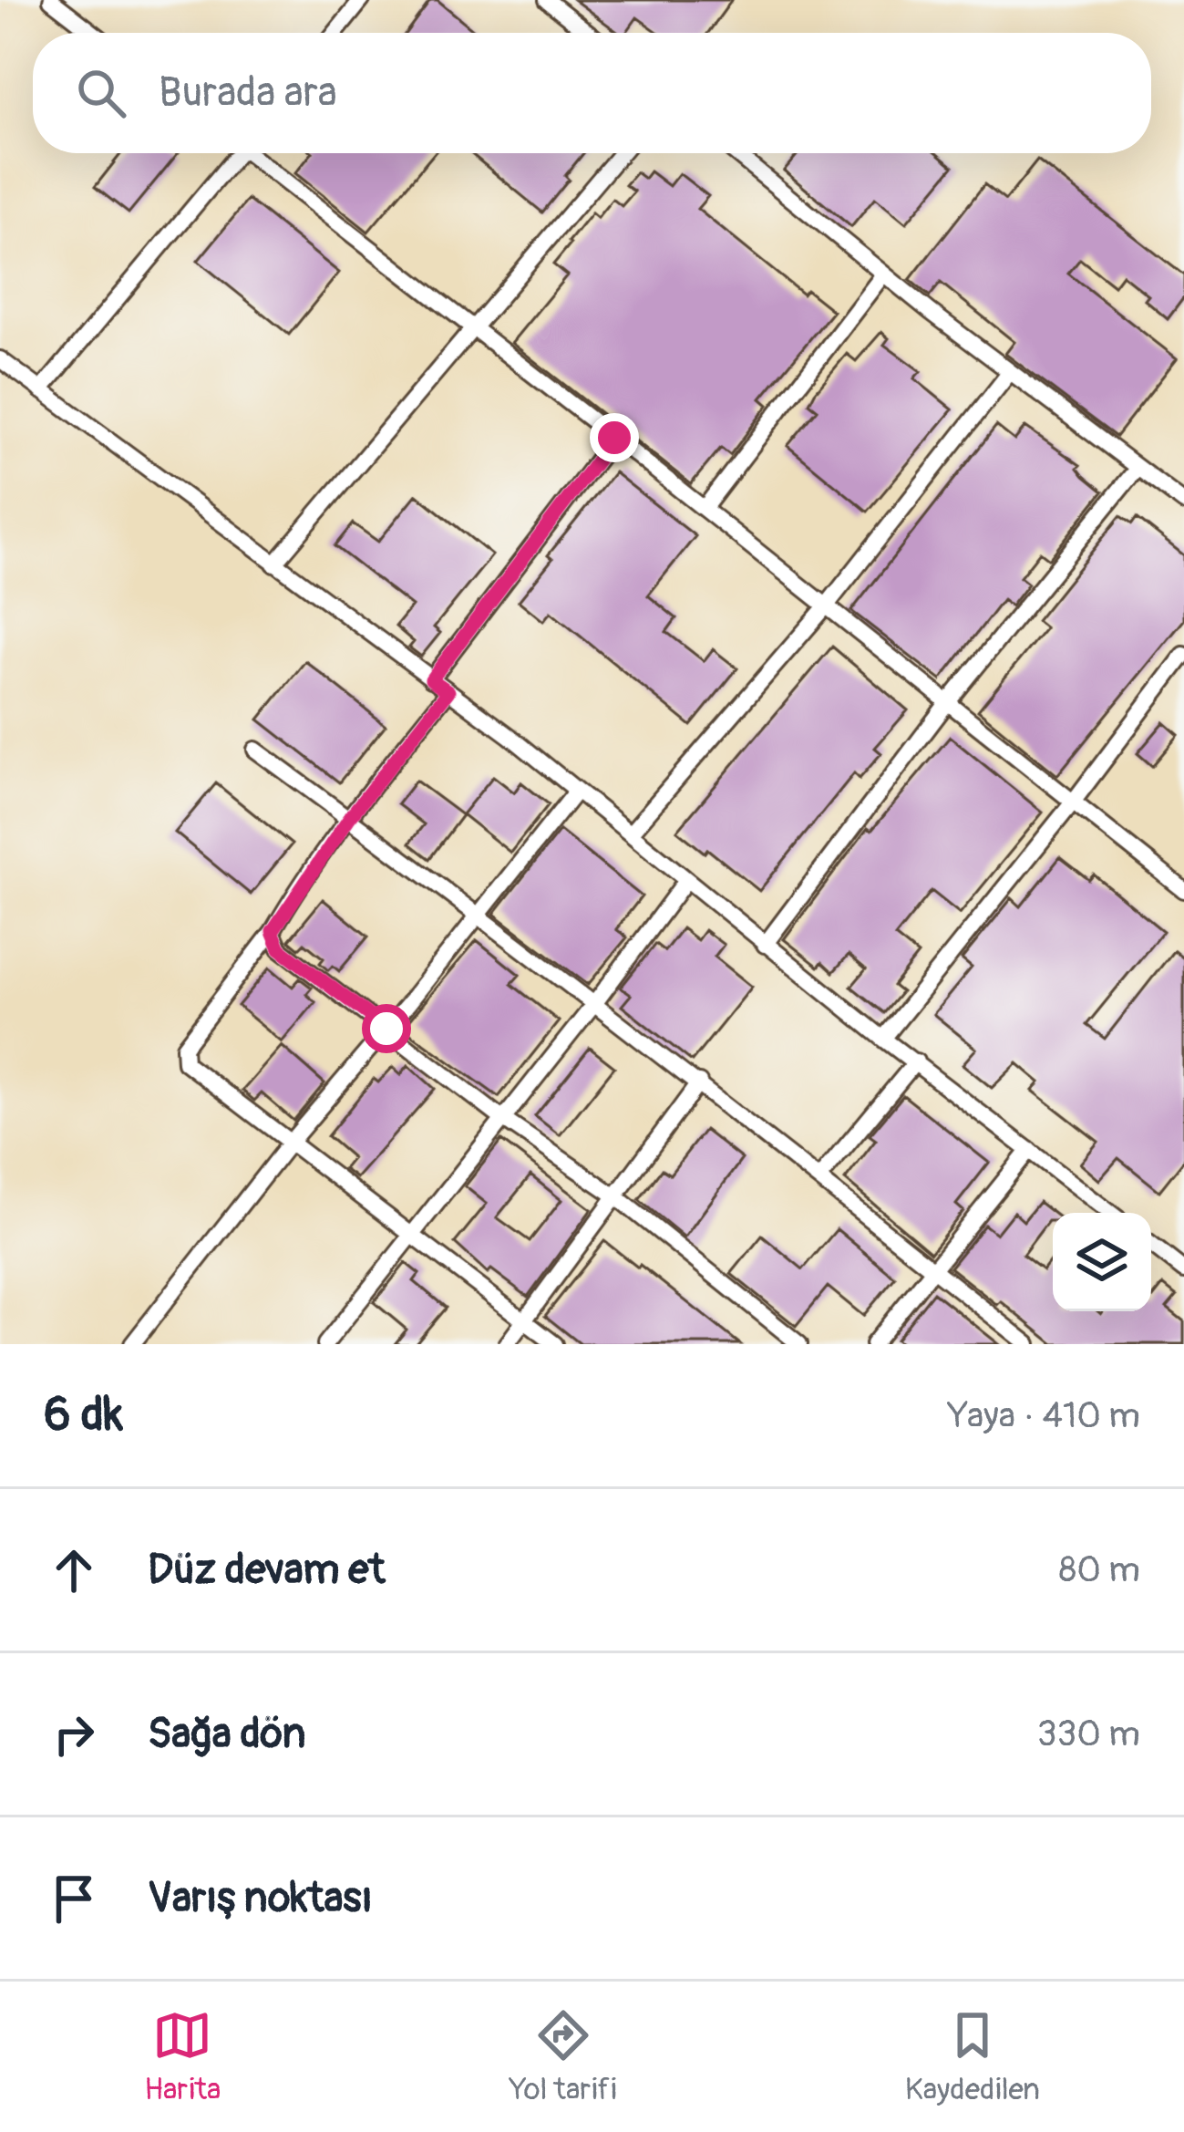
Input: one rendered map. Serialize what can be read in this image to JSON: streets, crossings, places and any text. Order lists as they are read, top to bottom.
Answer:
{
  "page": {
    "search": "Burada ara",
    "heading": ["6 dk", "Yaya · 410 m"],
    "list": [
      ["Düz devam et", "80 m"],
      ["Sağa dön", "330 m"],
      "Varış noktası"
    ],
    "nav": ["Harita", "Yol tarifi", "Kaydedilen"]
  }
}
